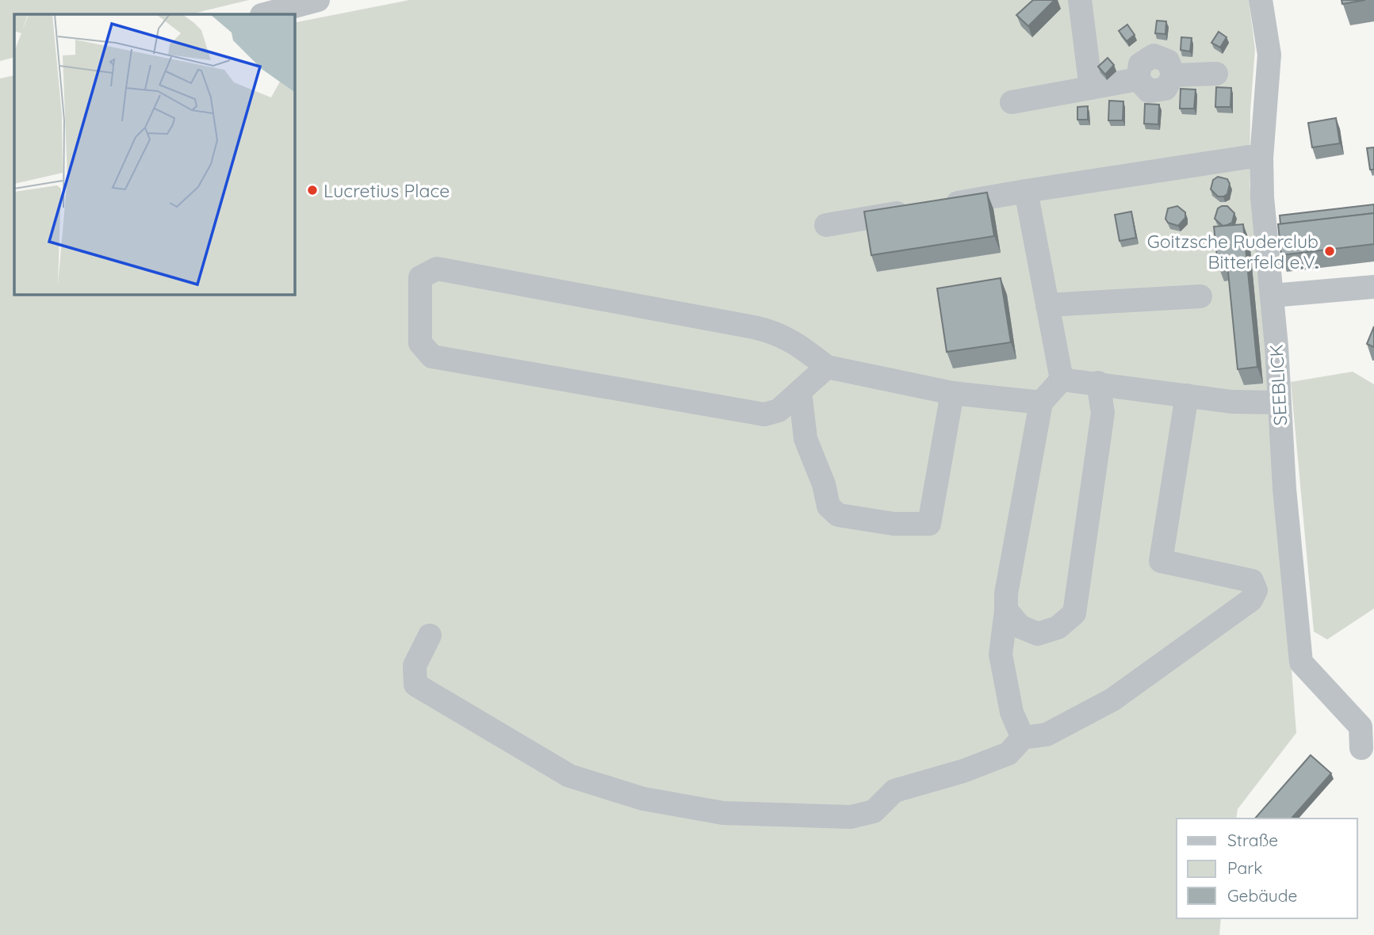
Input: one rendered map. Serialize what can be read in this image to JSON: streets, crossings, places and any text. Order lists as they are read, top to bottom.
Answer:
{
  "streets": {
    "street": ["SEEBLICK"]
  },
  "places": ["Lucretius Place", "Goitzsche Ruderclub Bitterfeld e.V."],
  "legend": ["Straße", "Park", "Gebäude"]
}
